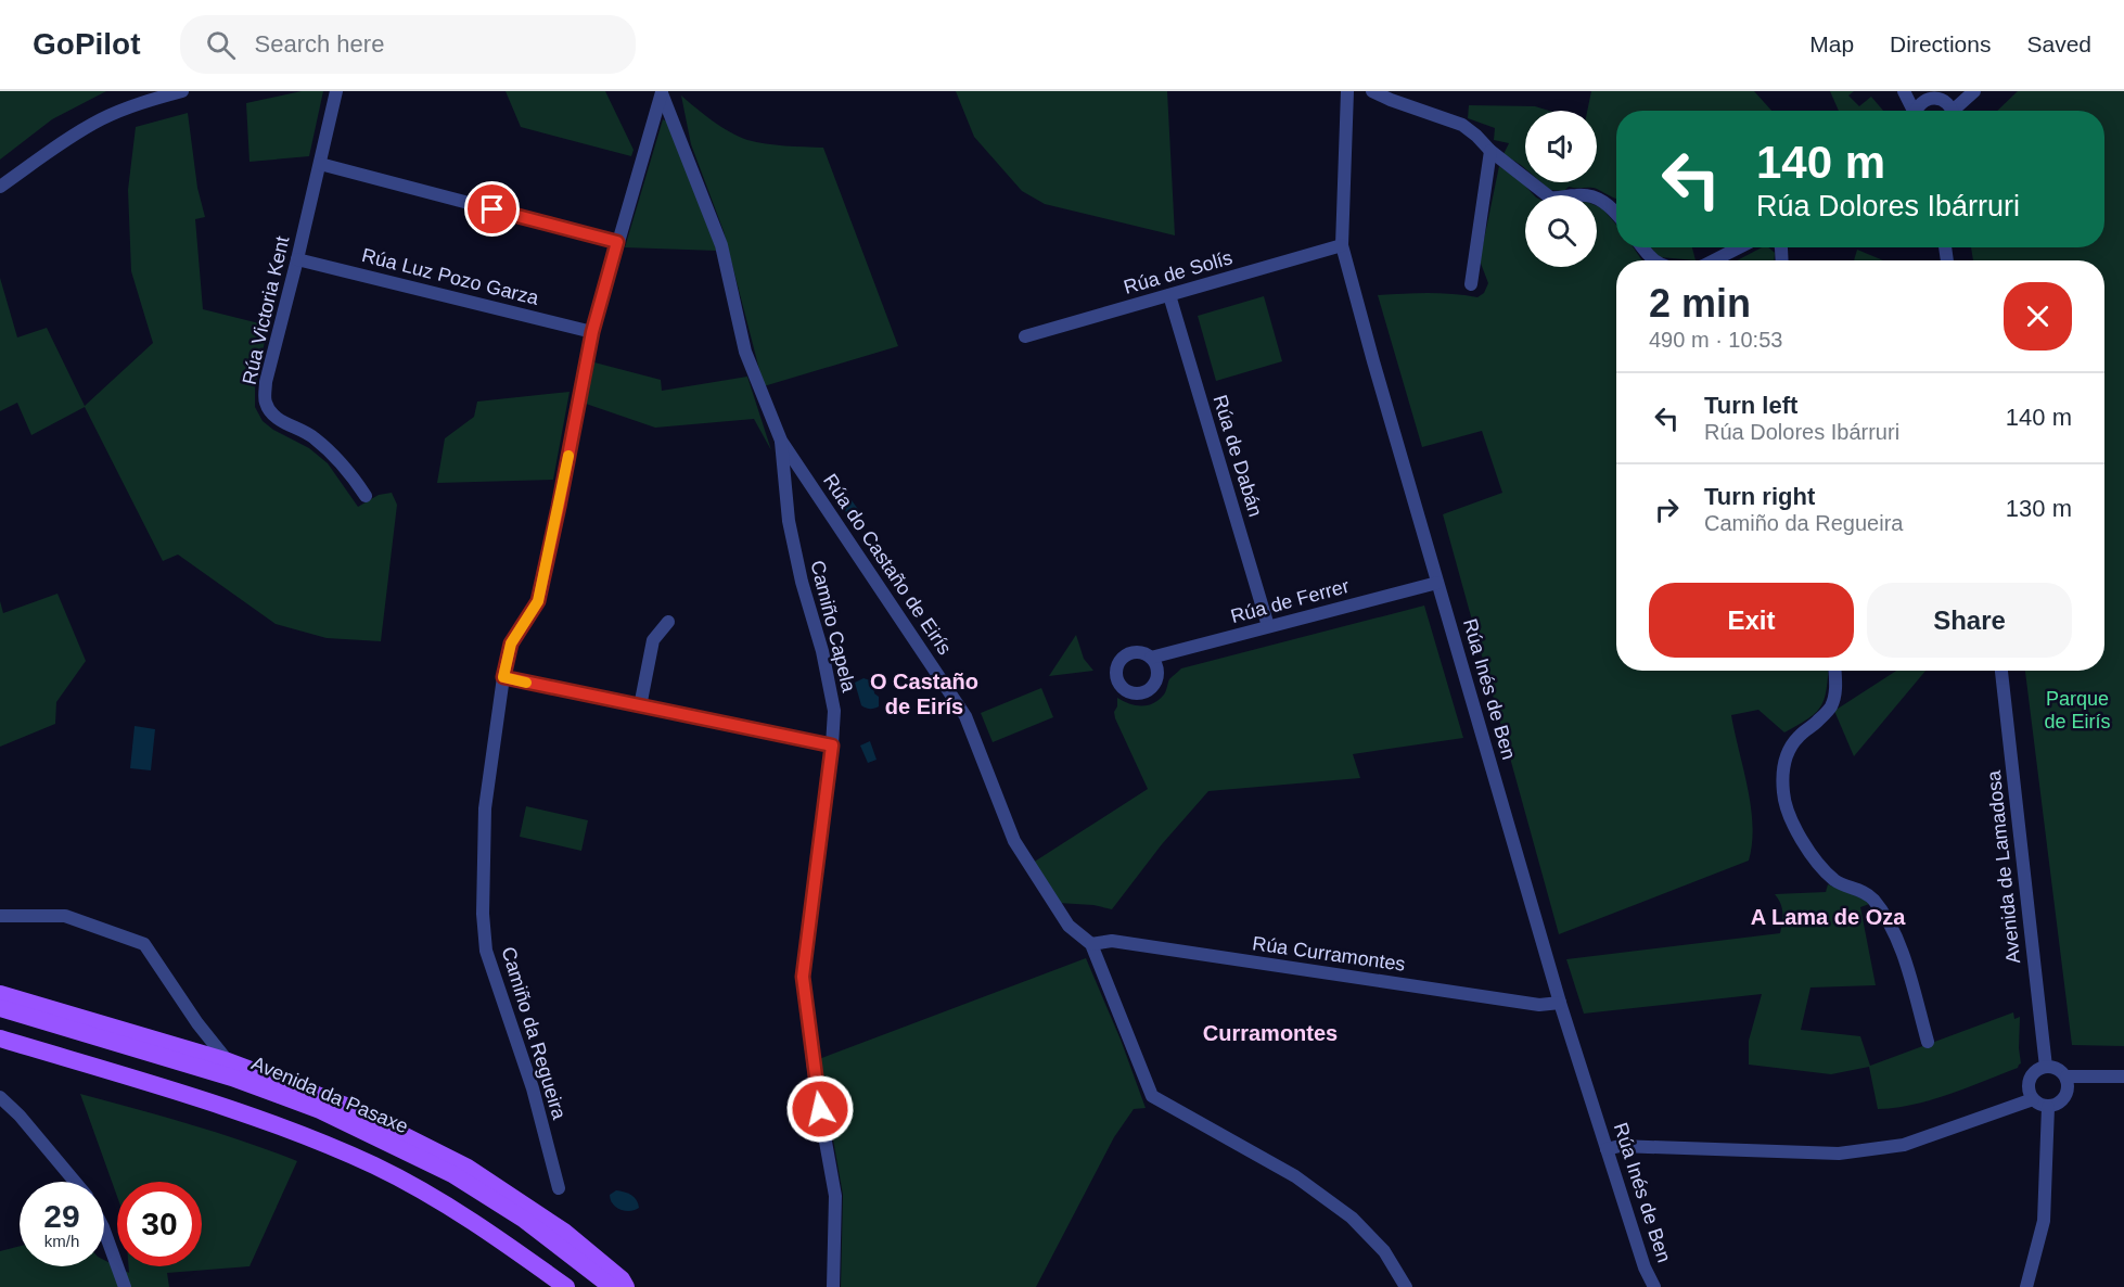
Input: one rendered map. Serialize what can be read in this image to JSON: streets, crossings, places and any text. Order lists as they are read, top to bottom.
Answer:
{
  "streets": {
    "main road": ["Avenida da Pasaxe"],
    "street": [
      "Rúa de Solís",
      "Rúa Luz Pozo Garza",
      "Rúa Victoria Kent",
      "Rúa de Dabán",
      "Rúa do Castaño de Eirís",
      "Rúa de Ferrer",
      "Camiño Capela",
      "Rúa Inés de Ben",
      "Avenida de Lamadosa",
      "Rúa Curramontes",
      "Camiño da Regueira"
    ]
  },
  "crossings": [
    ["Rúa de Solís", "Rúa de Dabán"],
    ["Rúa de Solís", "Rúa Inés de Ben"],
    ["Rúa Luz Pozo Garza", "Rúa Victoria Kent"],
    ["Rúa Luz Pozo Garza", "Camiño da Regueira"],
    ["Rúa de Dabán", "Rúa de Ferrer"],
    ["Rúa do Castaño de Eirís", "Camiño Capela"],
    ["Rúa do Castaño de Eirís", "Rúa Curramontes"],
    ["Rúa do Castaño de Eirís", "Camiño da Regueira"],
    ["Rúa de Ferrer", "Rúa Inés de Ben"],
    ["Rúa Inés de Ben", "Rúa Curramontes"]
  ],
  "districts": ["O Castaño de Eirís", "A Lama de Oza", "Curramontes"],
  "parks": ["Parque de Eirís"],
  "page": {
    "header": "GoPilot",
    "search": "Search here",
    "nav": ["Map", "Directions", "Saved"],
    "turn": ["140 m", "Rúa Dolores Ibárruri"],
    "heading": ["2 min", "490 m · 10:53"],
    "list": [
      {
        "name": "Turn left",
        "note": "Rúa Dolores Ibárruri",
        "value": "140 m"
      },
      {
        "name": "Turn right",
        "note": "Camiño da Regueira",
        "value": "130 m"
      }
    ],
    "buttons": ["Exit", "Share"],
    "speed": "29 km/h",
    "limit": "30"
  }
}
